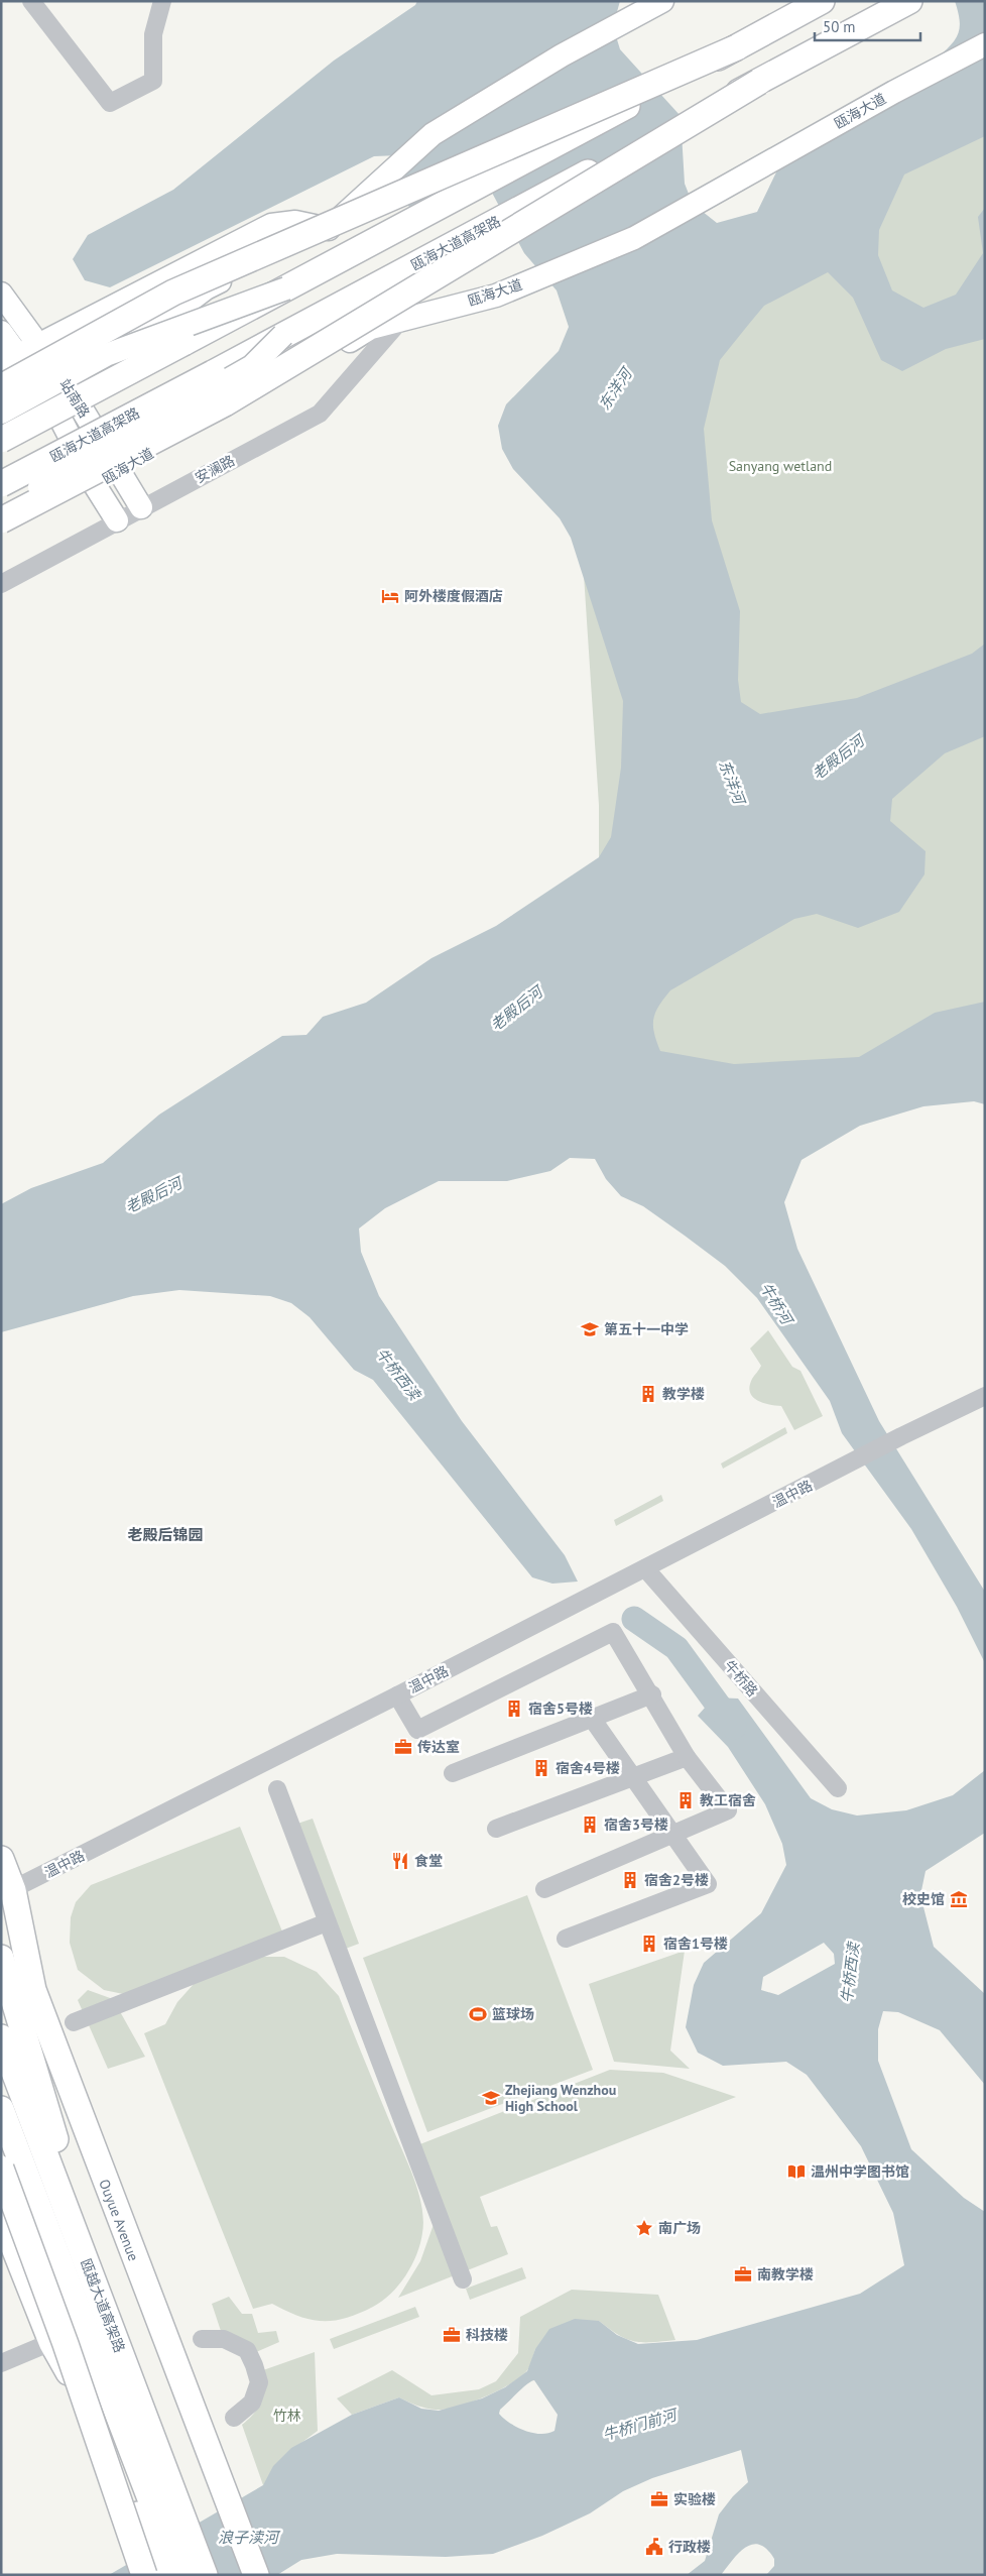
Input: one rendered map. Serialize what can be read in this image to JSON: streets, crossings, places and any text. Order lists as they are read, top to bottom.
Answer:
{
  "streets": {
    "highway": ["瓯海大道高架路", "Ouyue Avenue", "瓯越大道高架路"],
    "main road": ["瓯海大道", "站南路"],
    "street": ["安澜路", "温中路", "牛桥路"]
  },
  "crossings": [
    ["瓯海大道", "站南路"],
    ["瓯海大道", "安澜路"],
    ["站南路", "安澜路"],
    ["温中路", "牛桥路"],
    ["温中路", "Ouyue Avenue"]
  ],
  "districts": ["老殿后锦园"],
  "water": [
    "东洋河",
    "老殿后河",
    "牛桥河",
    "牛桥西渎",
    "牛桥门前河",
    "浪子渎河"
  ],
  "parks": ["Sanyang wetland", "竹林"],
  "places": {
    "hotel": ["阿外楼度假酒店"],
    "school or university": ["第五十一中学", "Zhejiang Wenzhou High School"],
    "building": [
      "教学楼",
      "宿舍5号楼",
      "宿舍4号楼",
      "教工宿舍",
      "宿舍3号楼",
      "宿舍2号楼",
      "宿舍1号楼"
    ],
    "office": [
      "传达室",
      "南教学楼",
      "科技楼",
      "实验楼"
    ],
    "restaurant": ["食堂"],
    "museum": ["校史馆"],
    "sports": ["篮球场"],
    "library": ["温州中学图书馆"],
    "place": ["南广场"],
    "public building": ["行政楼"]
  },
  "scale_bar": "50 m"
}
